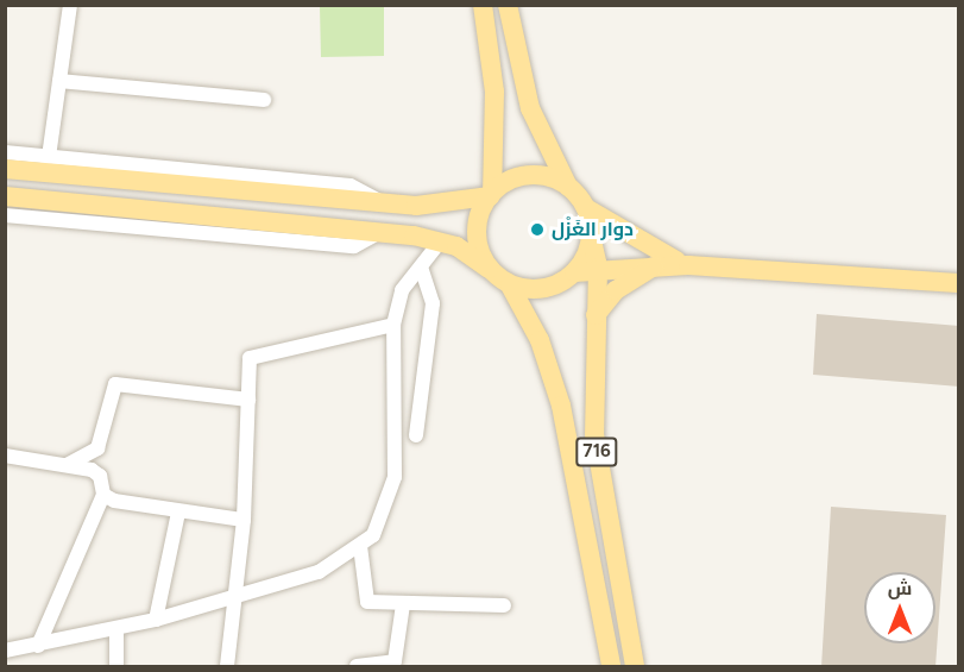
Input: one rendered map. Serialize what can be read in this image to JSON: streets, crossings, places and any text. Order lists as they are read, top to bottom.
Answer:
{
  "streets": {
    "main road": ["716"]
  },
  "places": ["دوار الغَزْل"],
  "north": "top"
}
